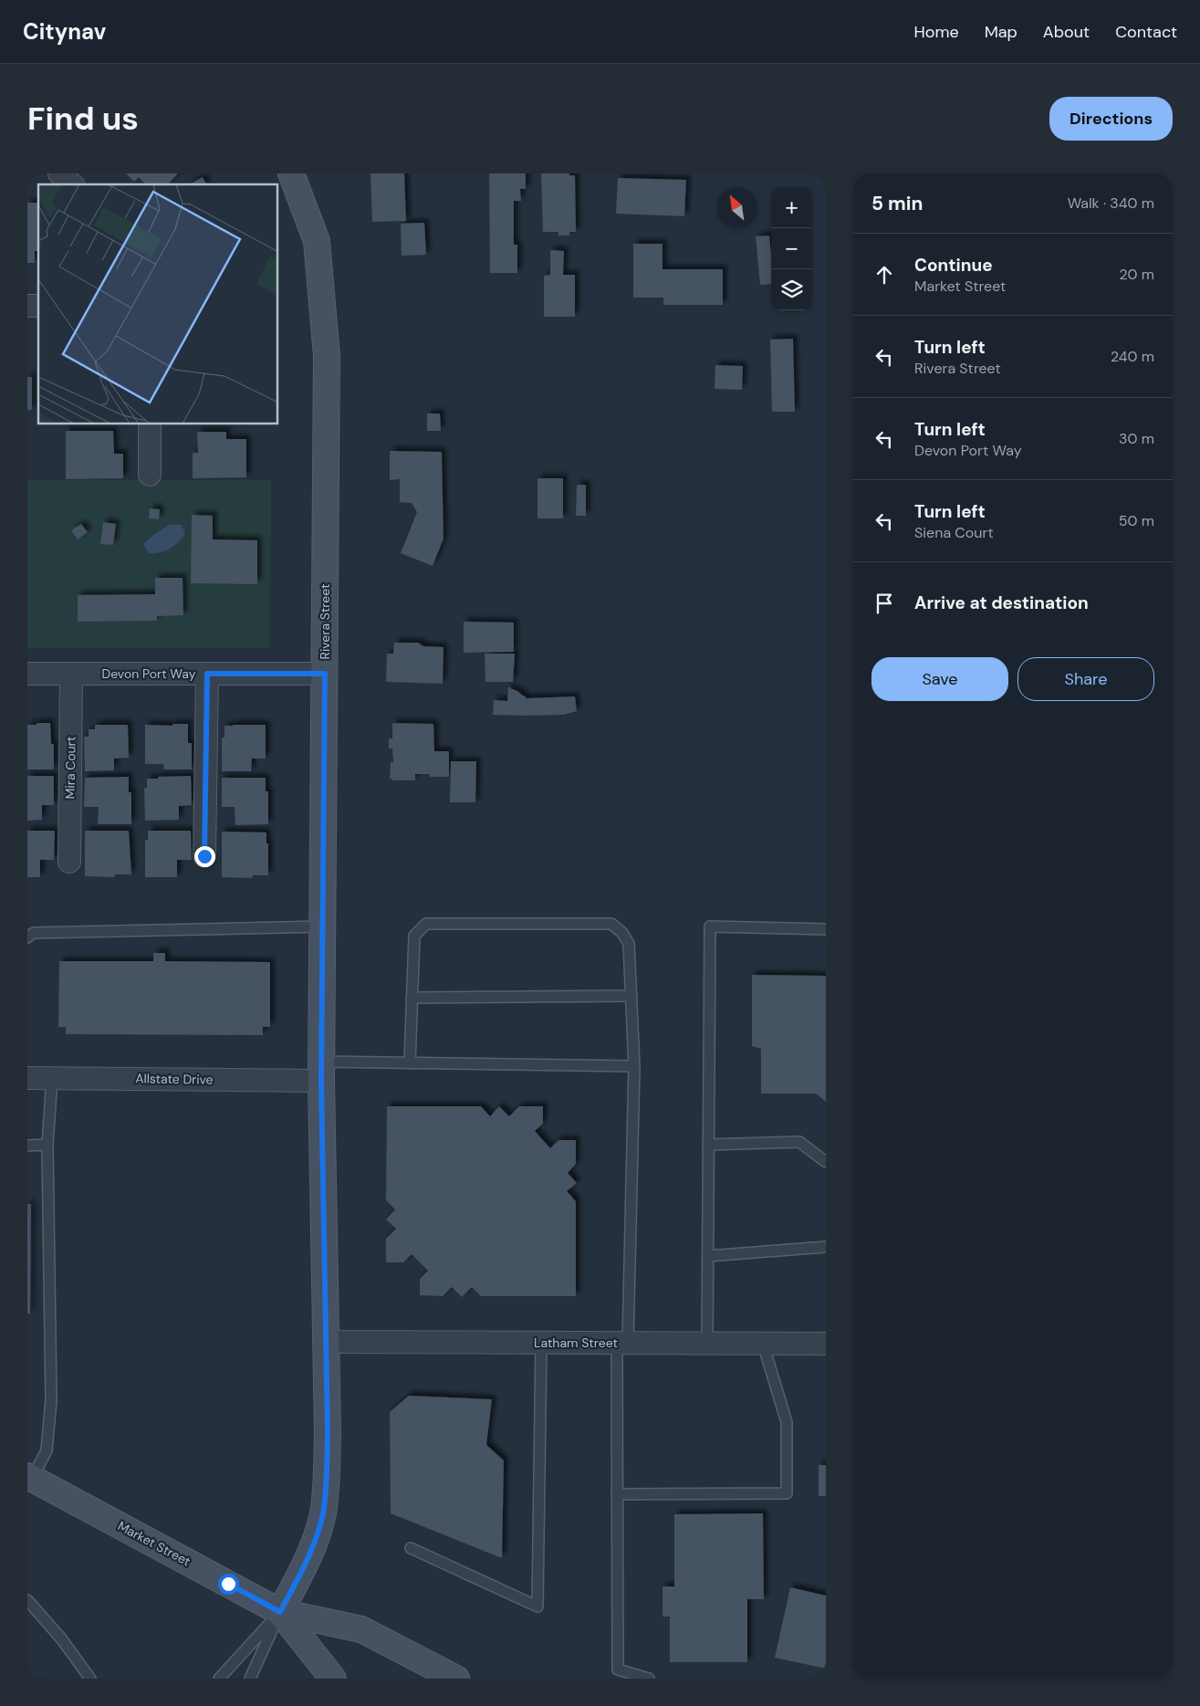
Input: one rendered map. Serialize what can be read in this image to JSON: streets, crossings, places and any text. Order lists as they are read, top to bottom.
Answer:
{
  "streets": {
    "street": [
      "Rivera Street",
      "Devon Port Way",
      "Mira Court",
      "Allstate Drive",
      "Latham Street",
      "Market Street"
    ]
  },
  "crossings": [
    ["Rivera Street", "Devon Port Way"],
    ["Rivera Street", "Allstate Drive"],
    ["Rivera Street", "Latham Street"],
    ["Rivera Street", "Market Street"],
    ["Devon Port Way", "Mira Court"]
  ],
  "north": "top left",
  "page": {
    "header": "Citynav",
    "nav": [
      "Home",
      "Map",
      "About",
      "Contact"
    ],
    "buttons": [
      "Directions",
      ["Save", "Share"]
    ],
    "title": "Find us",
    "heading": ["5 min", "Walk · 340 m"],
    "map_buttons": ["+", "−"],
    "list": [
      ["Continue", "Market Street", "20 m"],
      ["Turn left", "Rivera Street", "240 m"],
      ["Turn left", "Devon Port Way", "30 m"],
      ["Turn left", "Siena Court", "50 m"],
      "Arrive at destination"
    ]
  }
}
